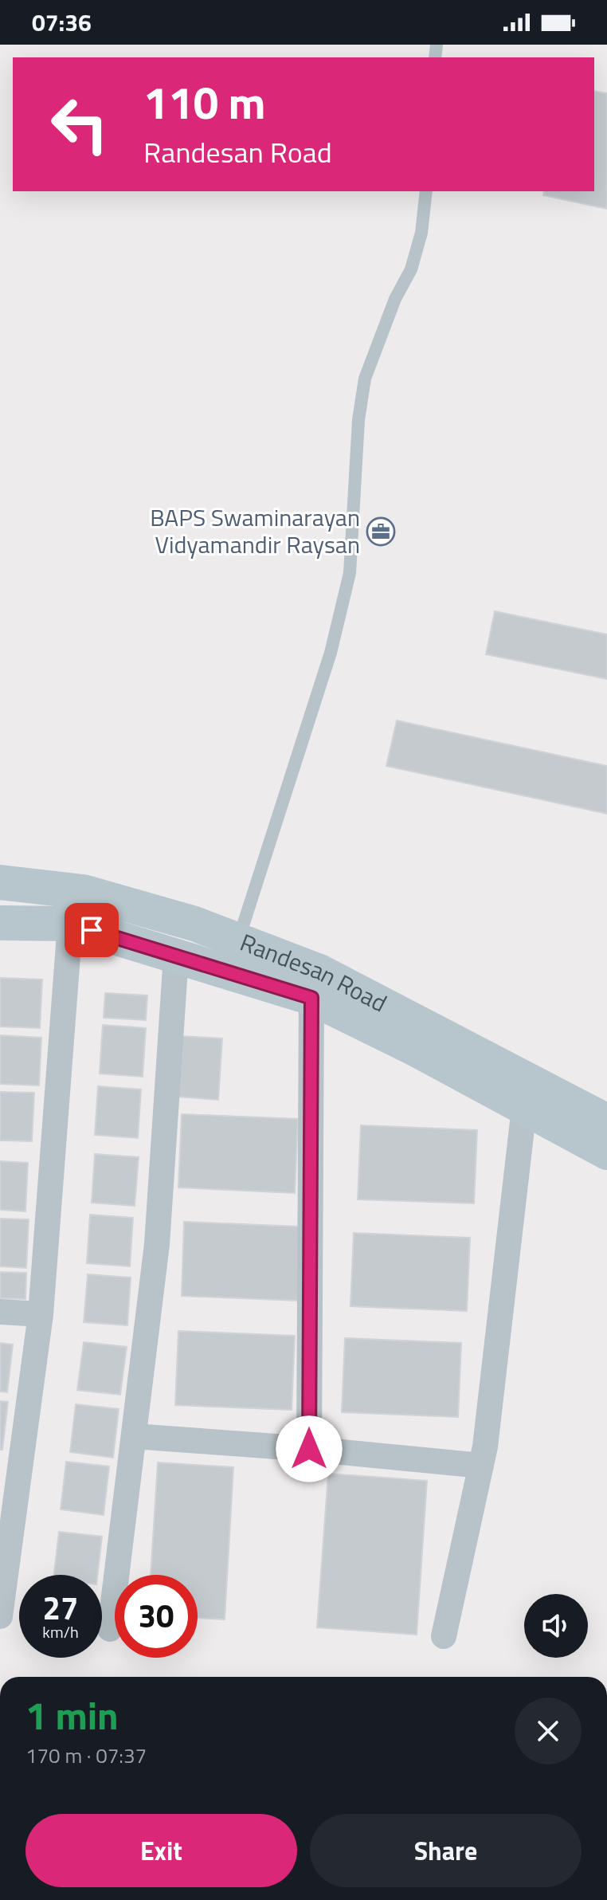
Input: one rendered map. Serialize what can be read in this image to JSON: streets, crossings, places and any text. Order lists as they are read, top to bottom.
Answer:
{
  "streets": {
    "street": ["Randesan Road"]
  },
  "places": {
    "office": ["BAPS Swaminarayan Vidyamandir Raysan"]
  },
  "page": {
    "status": "07:36",
    "turn": ["110 m", "Randesan Road"],
    "speed": "27 km/h",
    "limit": "30",
    "heading": ["1 min", "170 m · 07:37"],
    "buttons": ["Exit", "Share"]
  }
}
